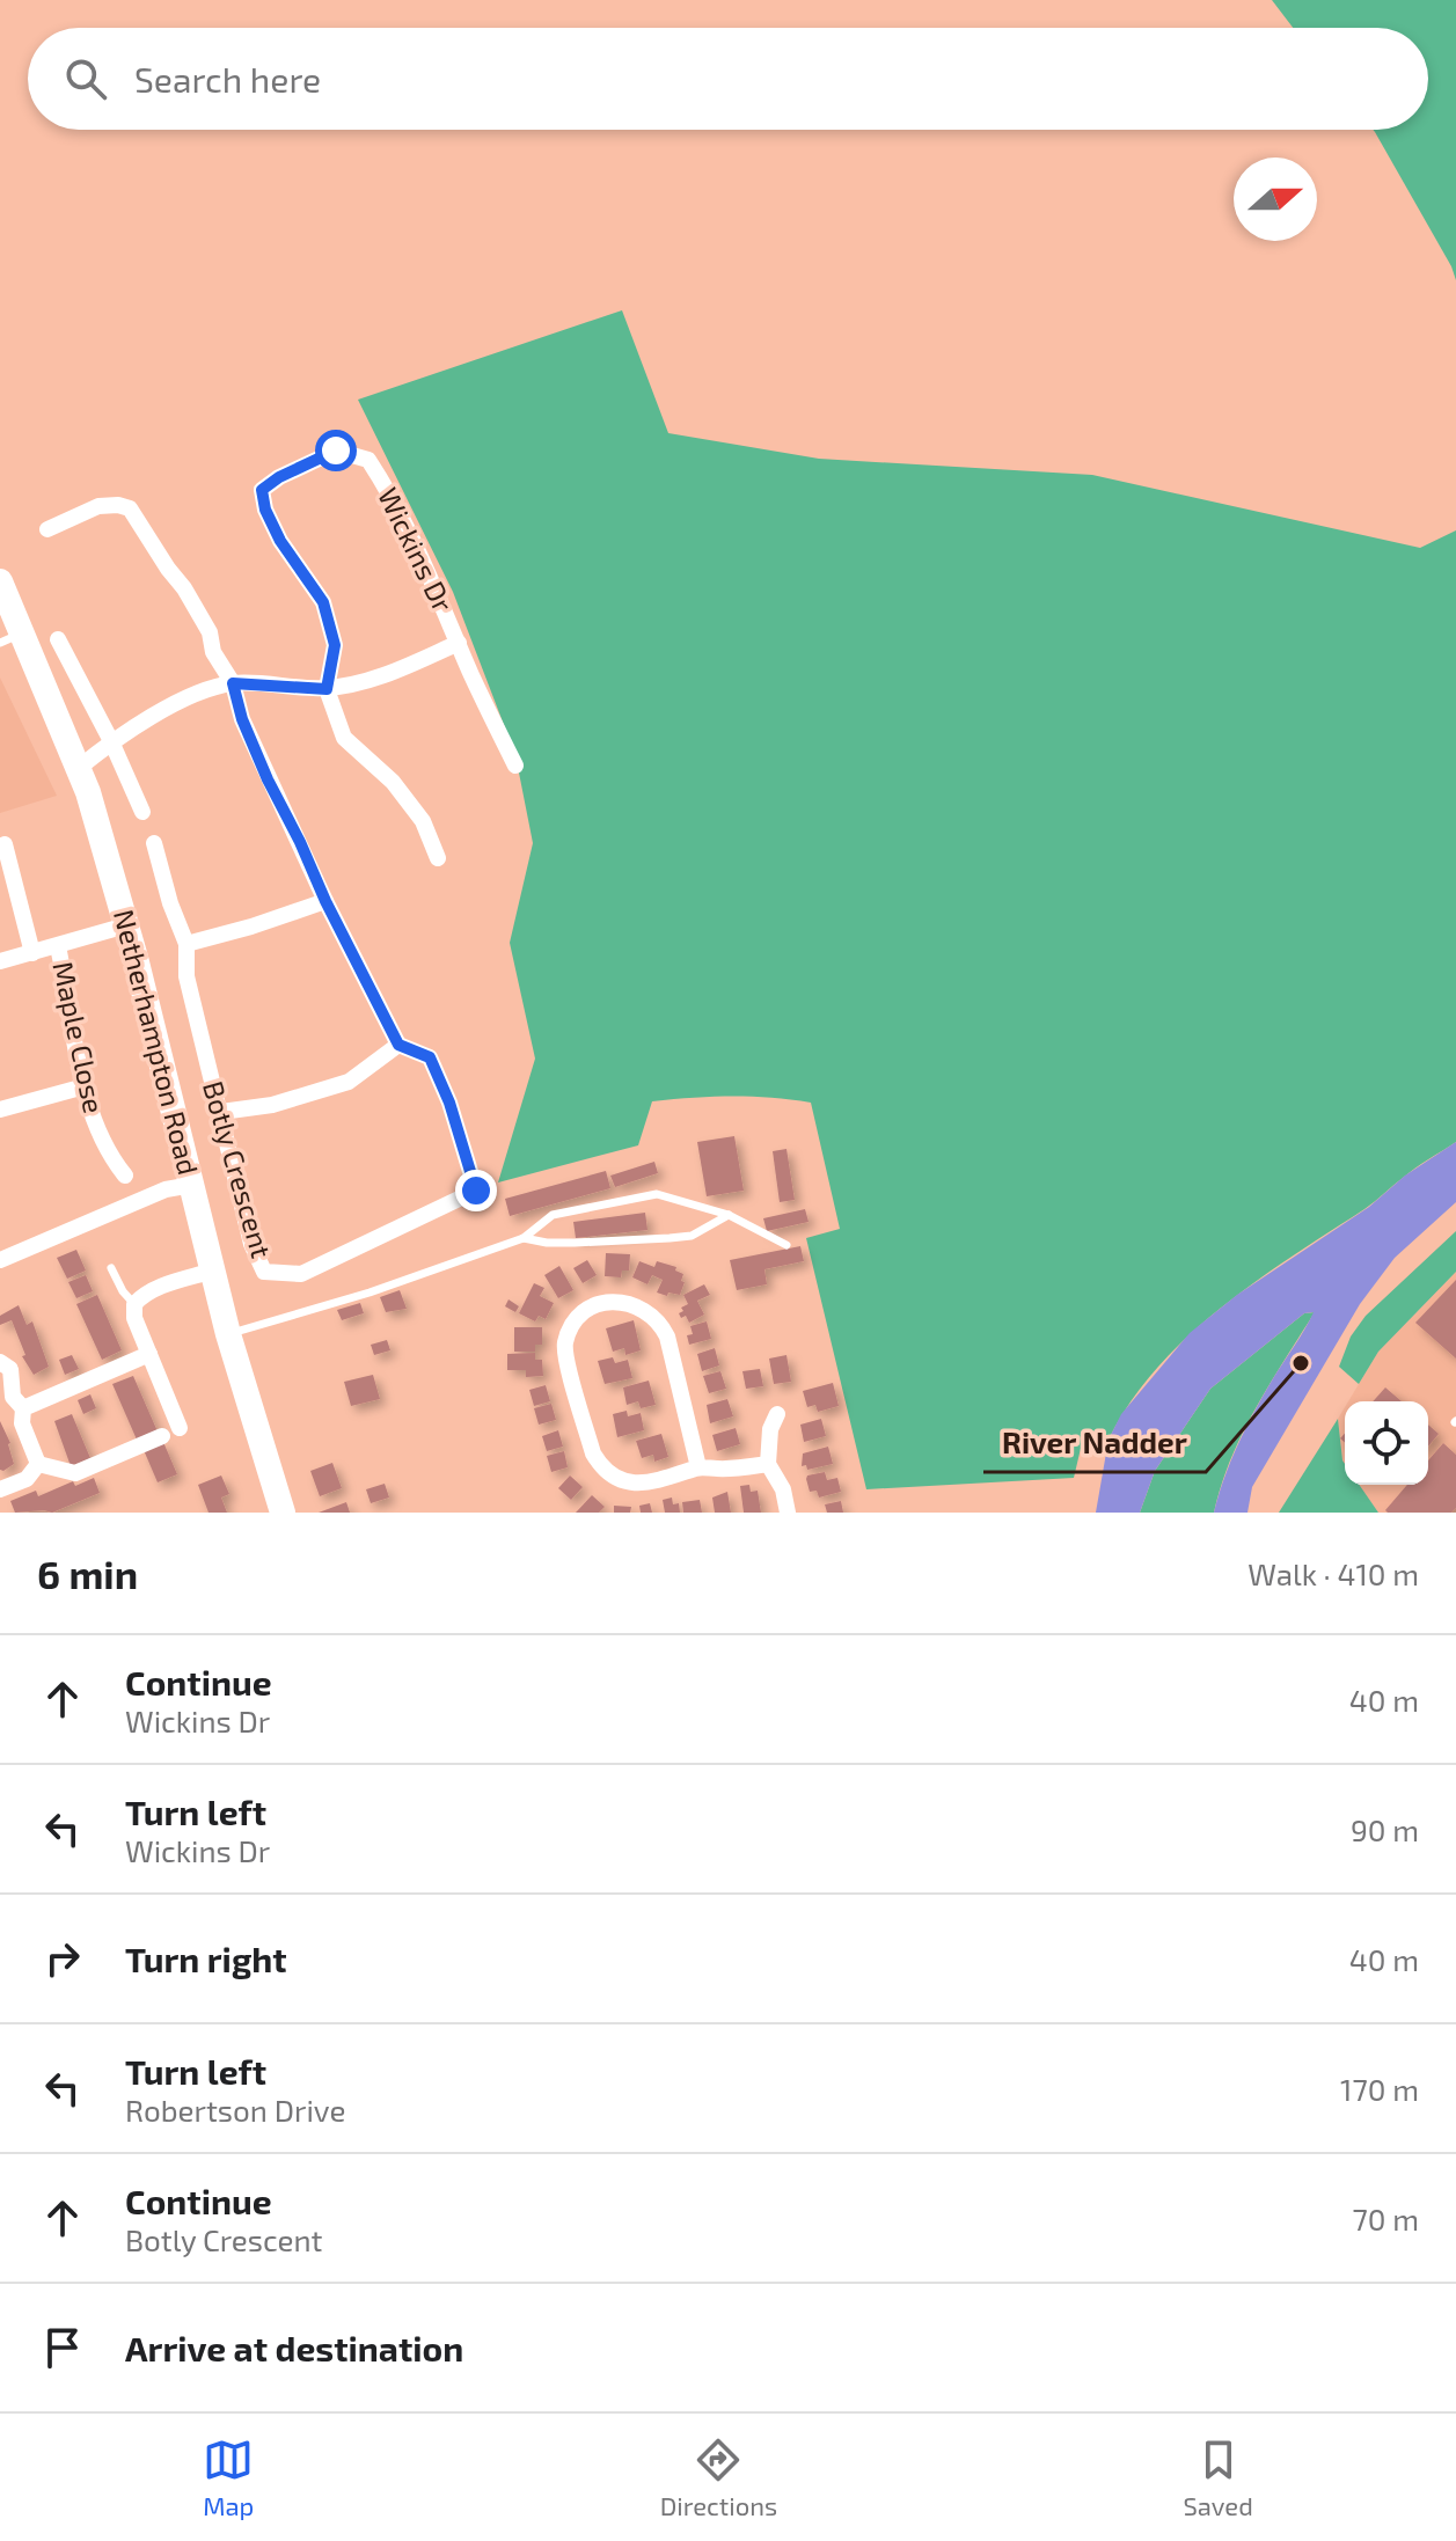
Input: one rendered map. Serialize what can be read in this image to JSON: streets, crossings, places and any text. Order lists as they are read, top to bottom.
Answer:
{
  "streets": {
    "main road": ["Netherhampton Road"],
    "street": ["Wickins Dr", "Maple Close", "Botly Crescent"]
  },
  "places": ["River Nadder"],
  "north": "right",
  "page": {
    "search": "Search here",
    "heading": ["6 min", "Walk · 410 m"],
    "list": [
      ["Continue", "Wickins Dr", "40 m"],
      ["Turn left", "Wickins Dr", "90 m"],
      ["Turn right", "40 m"],
      ["Turn left", "Robertson Drive", "170 m"],
      ["Continue", "Botly Crescent", "70 m"],
      "Arrive at destination"
    ],
    "nav": ["Map", "Directions", "Saved"]
  }
}
